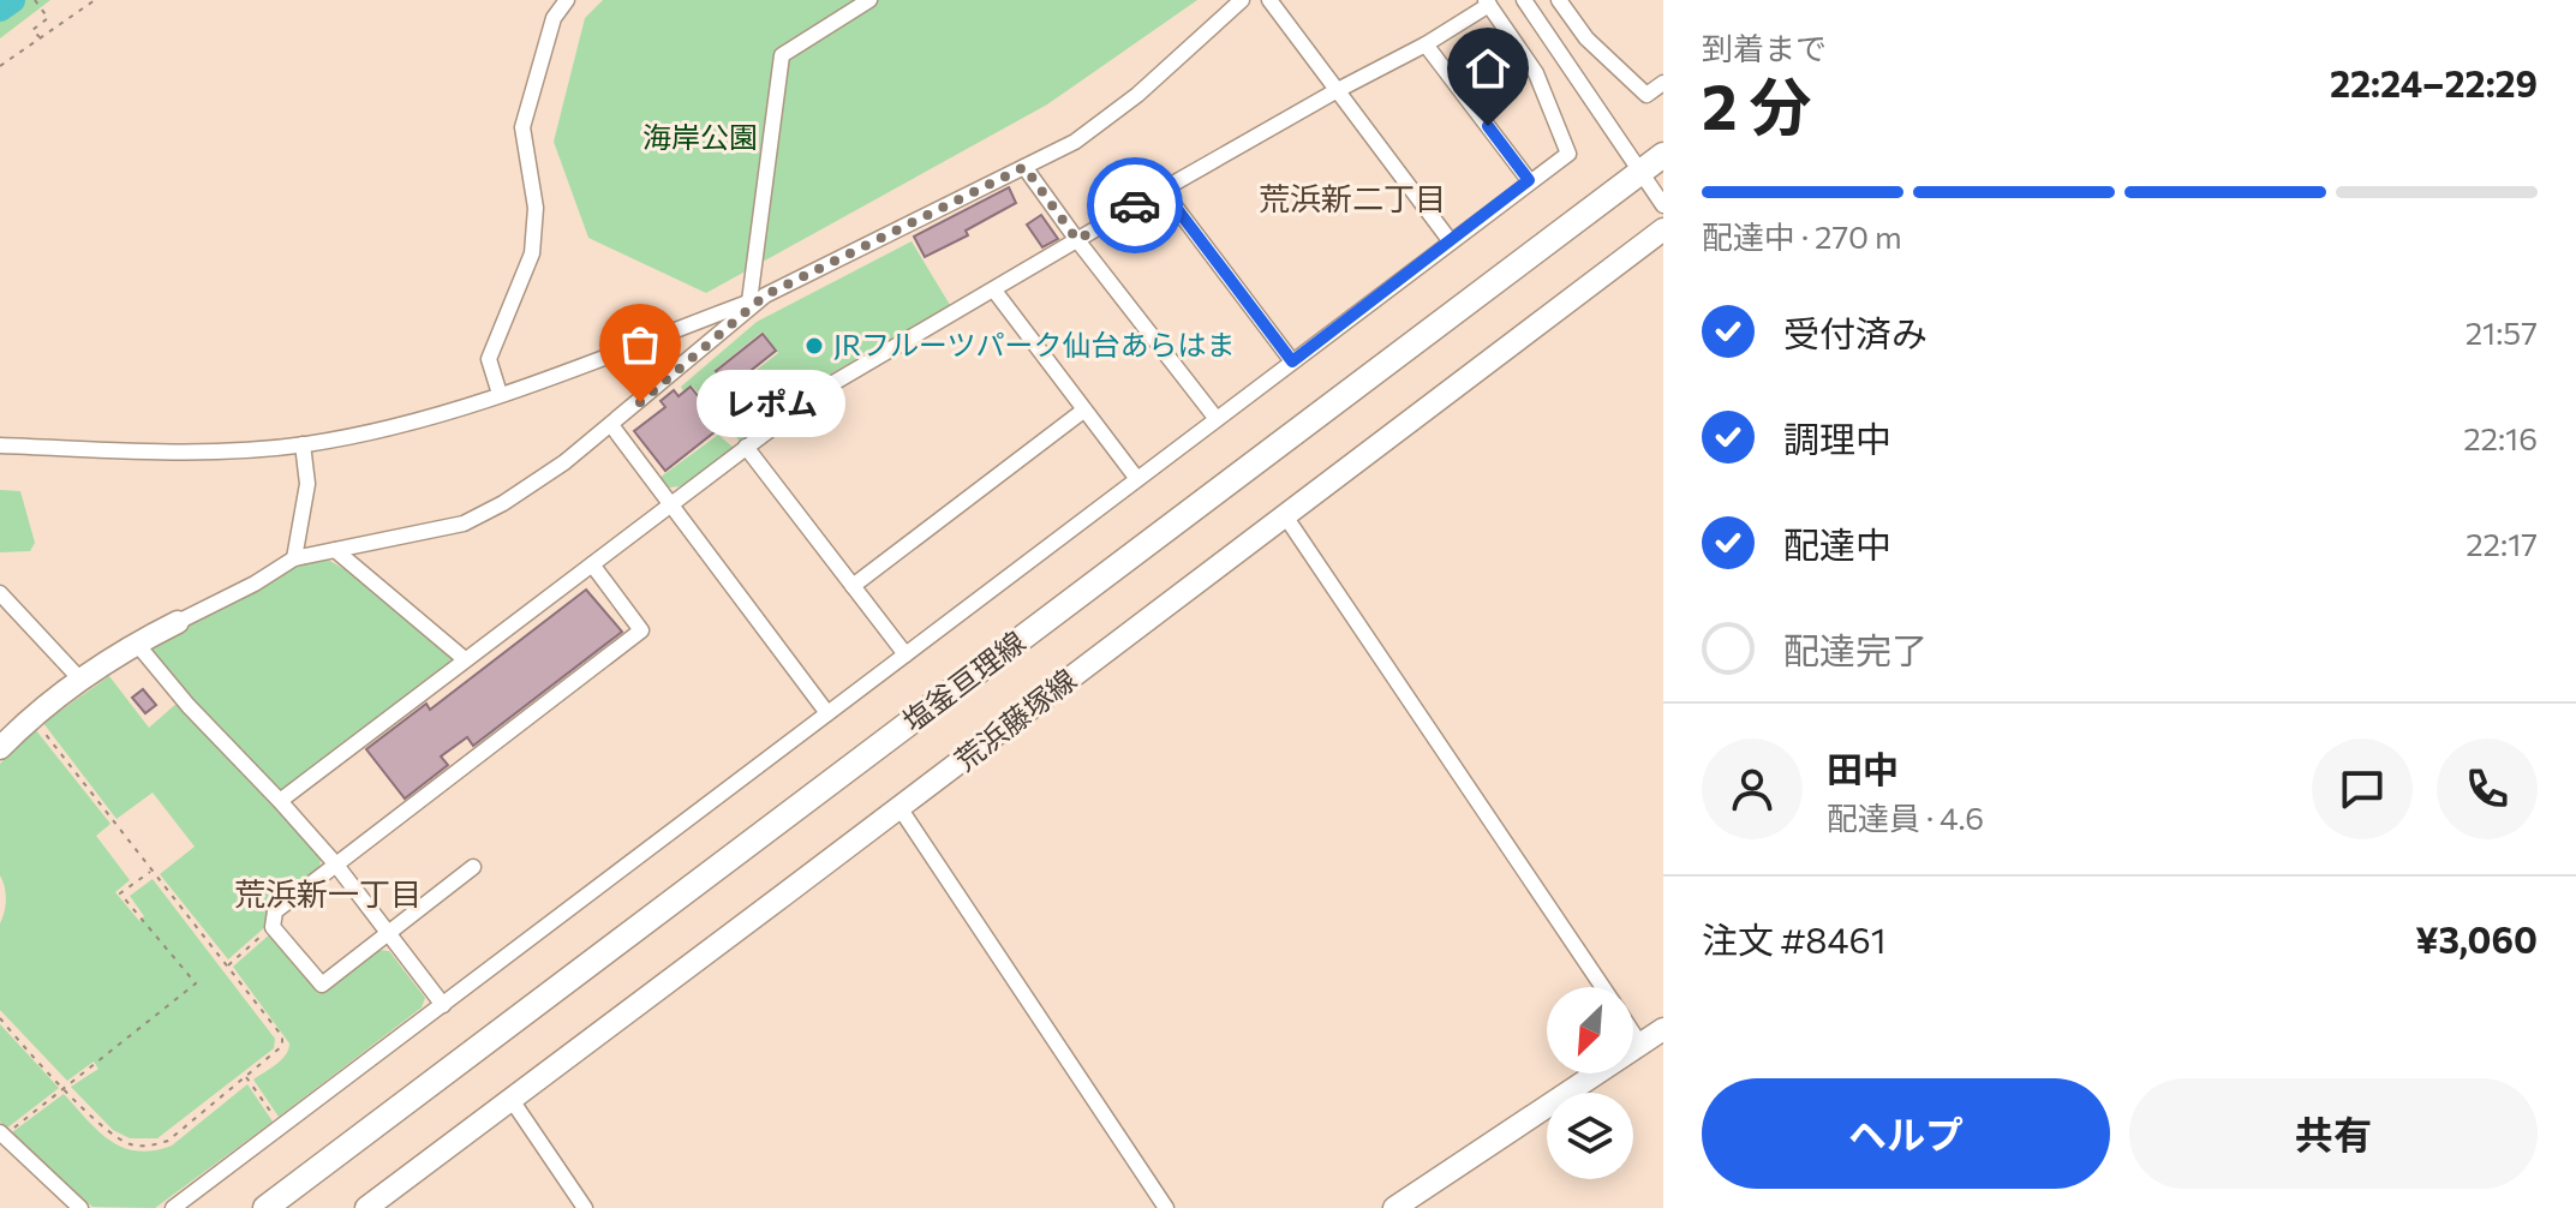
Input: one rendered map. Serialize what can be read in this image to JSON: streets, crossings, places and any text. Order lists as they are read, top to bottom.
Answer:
{
  "streets": {
    "main road": ["塩釜亘理線"],
    "street": ["荒浜藤塚線"]
  },
  "districts": ["荒浜新二丁目", "荒浜新一丁目"],
  "parks": ["海岸公園"],
  "places": ["JRフルーツパーク仙台あらはま", "レポム"],
  "north": "bottom left",
  "page": {
    "heading": ["2 分", "到着まで", "22:24–22:29"],
    "panel": [
      "田中",
      "配達員 · 4.6",
      "注文 #8461",
      "¥3,060"
    ],
    "bar": "配達中 · 270 m",
    "list": [
      ["受付済み", "21:57"],
      ["調理中", "22:16"],
      ["配達中", "22:17"],
      "配達完了"
    ],
    "bubble": "レポム",
    "buttons": ["ヘルプ", "共有"]
  }
}
